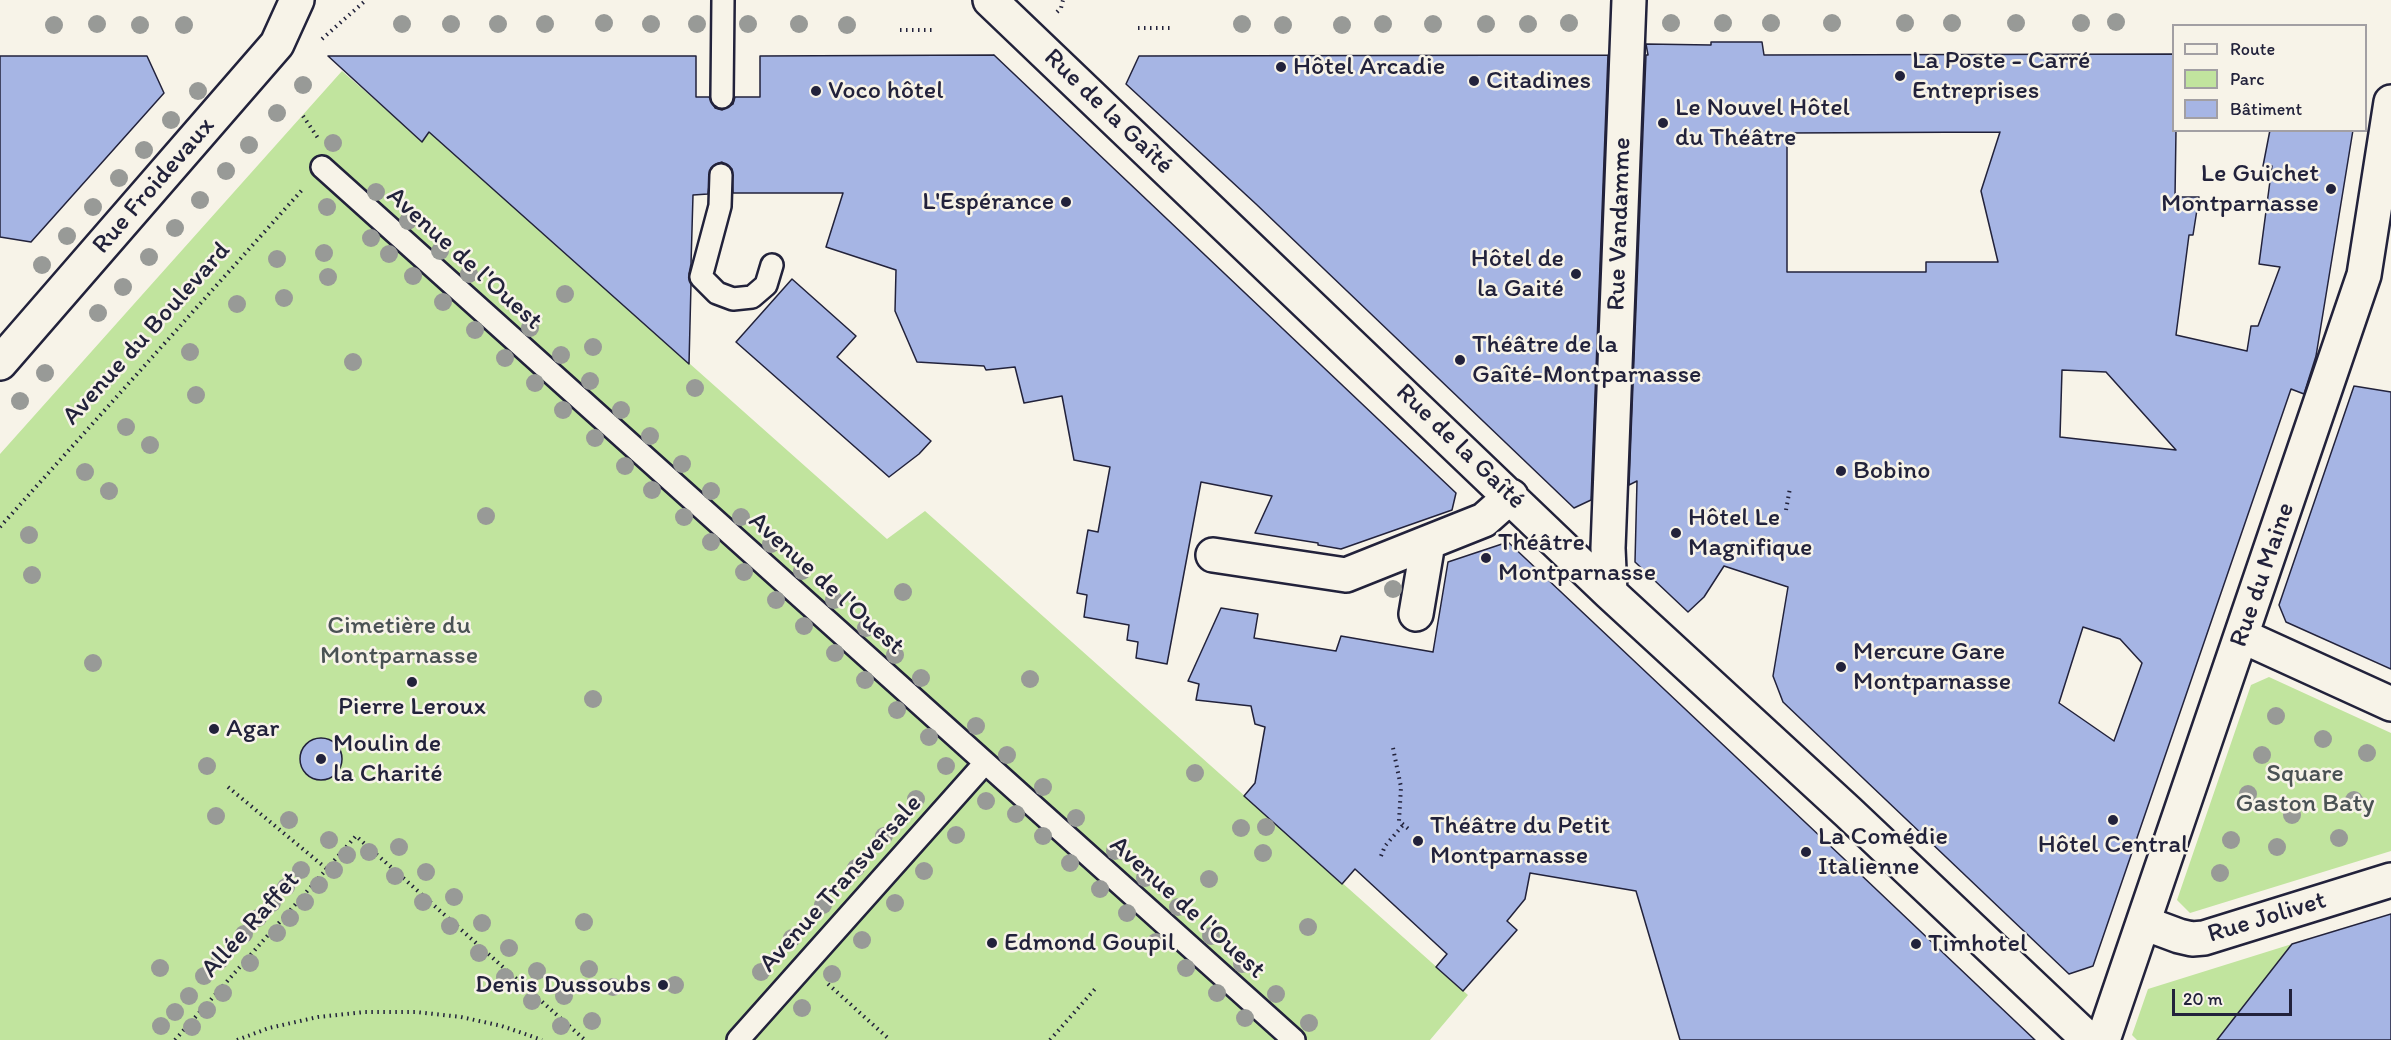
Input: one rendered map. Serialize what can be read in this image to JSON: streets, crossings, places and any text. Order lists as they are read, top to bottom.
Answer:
{
  "streets": {
    "street": [
      "Rue de la Gaîté",
      "Rue Froidevaux",
      "Rue Vandamme",
      "Rue du Maine",
      "Rue Jolivet"
    ],
    "lane": ["Avenue de l'Ouest", "Avenue Transversale"],
    "path": ["Avenue du Boulevard", "Allée Raffet"]
  },
  "crossings": [
    ["Rue de la Gaîté", "Rue Vandamme"],
    ["Avenue de l'Ouest", "Avenue du Boulevard"],
    ["Avenue de l'Ouest", "Avenue Transversale"],
    ["Rue du Maine", "Rue Jolivet"]
  ],
  "parks": ["Cimetière du Montparnasse", "Square Gaston Baty"],
  "places": [
    "Hôtel Arcadie",
    "La Poste - Carré Entreprises",
    "Citadines",
    "Voco hôtel",
    "Le Nouvel Hôtel du Théâtre",
    "Le Guichet Montparnasse",
    "L'Espérance",
    "Hôtel de la Gaité",
    "Théâtre de la Gaîté-Montparnasse",
    "Bobino",
    "Hôtel Le Magnifique",
    "Théâtre Montparnasse",
    "Mercure Gare Montparnasse",
    "Pierre Leroux",
    "Agar",
    "Moulin de la Charité",
    "Hôtel Central",
    "Théâtre du Petit Montparnasse",
    "La Comédie Italienne",
    "Edmond Goupil",
    "Timhotel",
    "Denis Dussoubs"
  ],
  "legend": ["Route", "Parc", "Bâtiment"],
  "scale_bar": "20 m"
}
